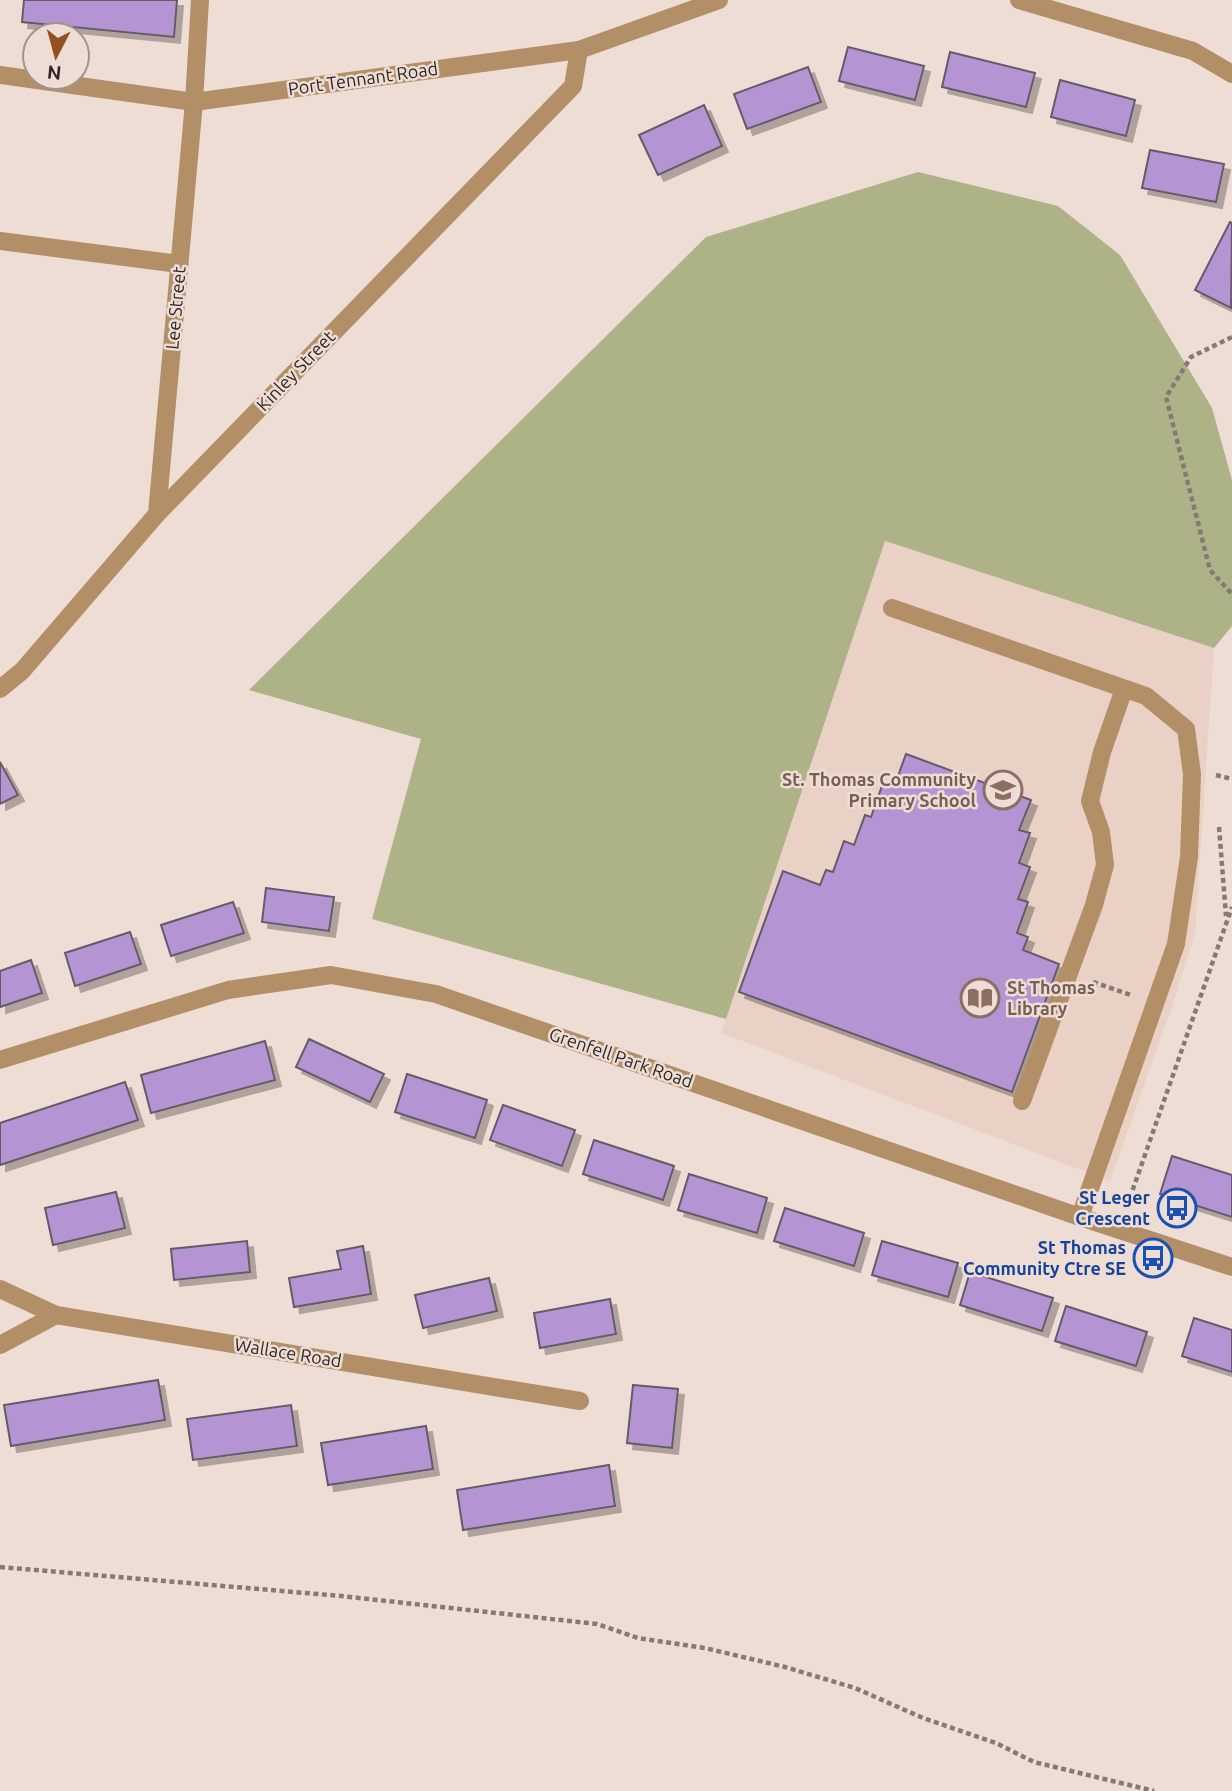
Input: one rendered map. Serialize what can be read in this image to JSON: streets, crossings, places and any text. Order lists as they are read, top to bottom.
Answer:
{
  "streets": {
    "street": [
      "Port Tennant Road",
      "Lee Street",
      "Kinley Street",
      "Grenfell Park Road",
      "Wallace Road"
    ]
  },
  "crossings": [
    ["Port Tennant Road", "Lee Street"],
    ["Port Tennant Road", "Kinley Street"],
    ["Lee Street", "Kinley Street"]
  ],
  "places": {
    "school or university": ["St. Thomas Community Primary School"],
    "library": ["St Thomas Library"],
    "bus stop": ["St Leger Crescent", "St Thomas Community Ctre SE"]
  },
  "north": "bottom"
}
